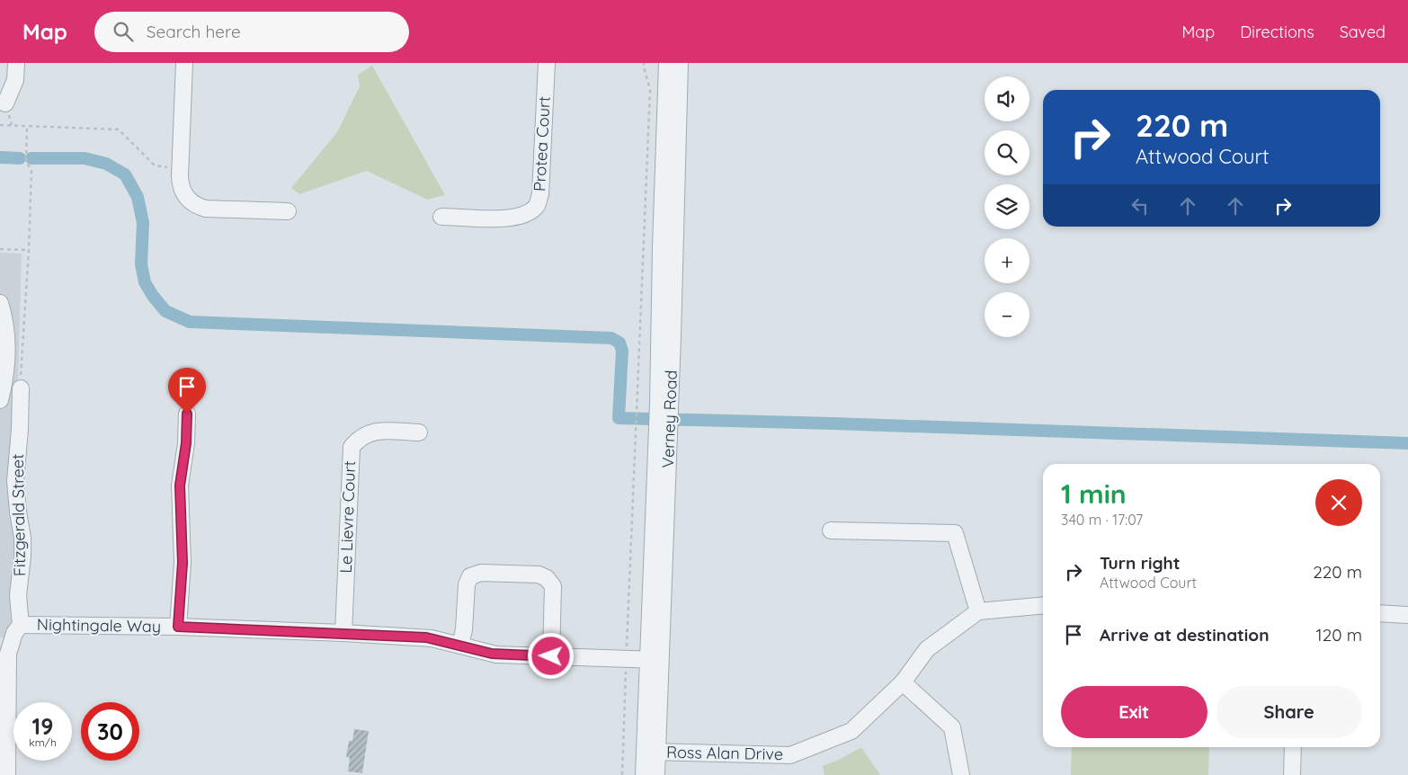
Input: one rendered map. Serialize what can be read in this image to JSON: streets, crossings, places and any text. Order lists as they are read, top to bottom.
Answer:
{
  "streets": {
    "street": [
      "Protea Court",
      "Verney Road",
      "Fitzgerald Street",
      "Le Lievre Court",
      "Nightingale Way",
      "Ross Alan Drive"
    ]
  },
  "crossings": [
    ["Verney Road", "Nightingale Way"],
    ["Verney Road", "Ross Alan Drive"],
    ["Fitzgerald Street", "Nightingale Way"],
    ["Le Lievre Court", "Nightingale Way"]
  ],
  "page": {
    "header": "Map",
    "search": "Search here",
    "nav": ["Map", "Directions", "Saved"],
    "map_buttons": ["+", "−"],
    "turn": ["220 m", "Attwood Court"],
    "heading": ["1 min", "340 m · 17:07"],
    "list": [
      {
        "name": "Turn right",
        "note": "Attwood Court",
        "value": "220 m"
      },
      {
        "name": "Arrive at destination",
        "value": "120 m"
      }
    ],
    "buttons": ["Exit", "Share"],
    "speed": "19 km/h",
    "limit": "30"
  }
}
